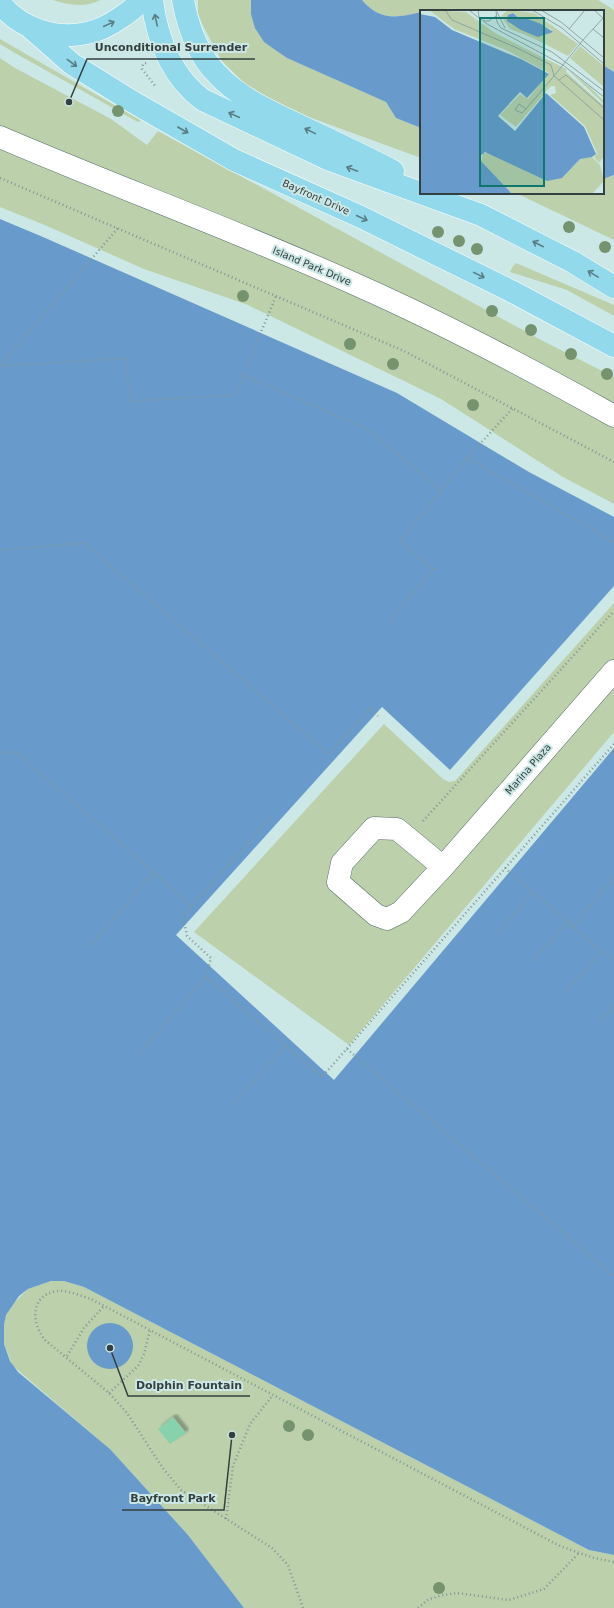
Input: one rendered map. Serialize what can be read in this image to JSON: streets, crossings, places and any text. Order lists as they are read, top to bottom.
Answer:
{
  "streets": {
    "main road": ["Bayfront Drive"],
    "lane": ["Island Park Drive", "Marina Plaza"]
  },
  "places": ["Unconditional Surrender", "Dolphin Fountain", "Bayfront Park"]
}
